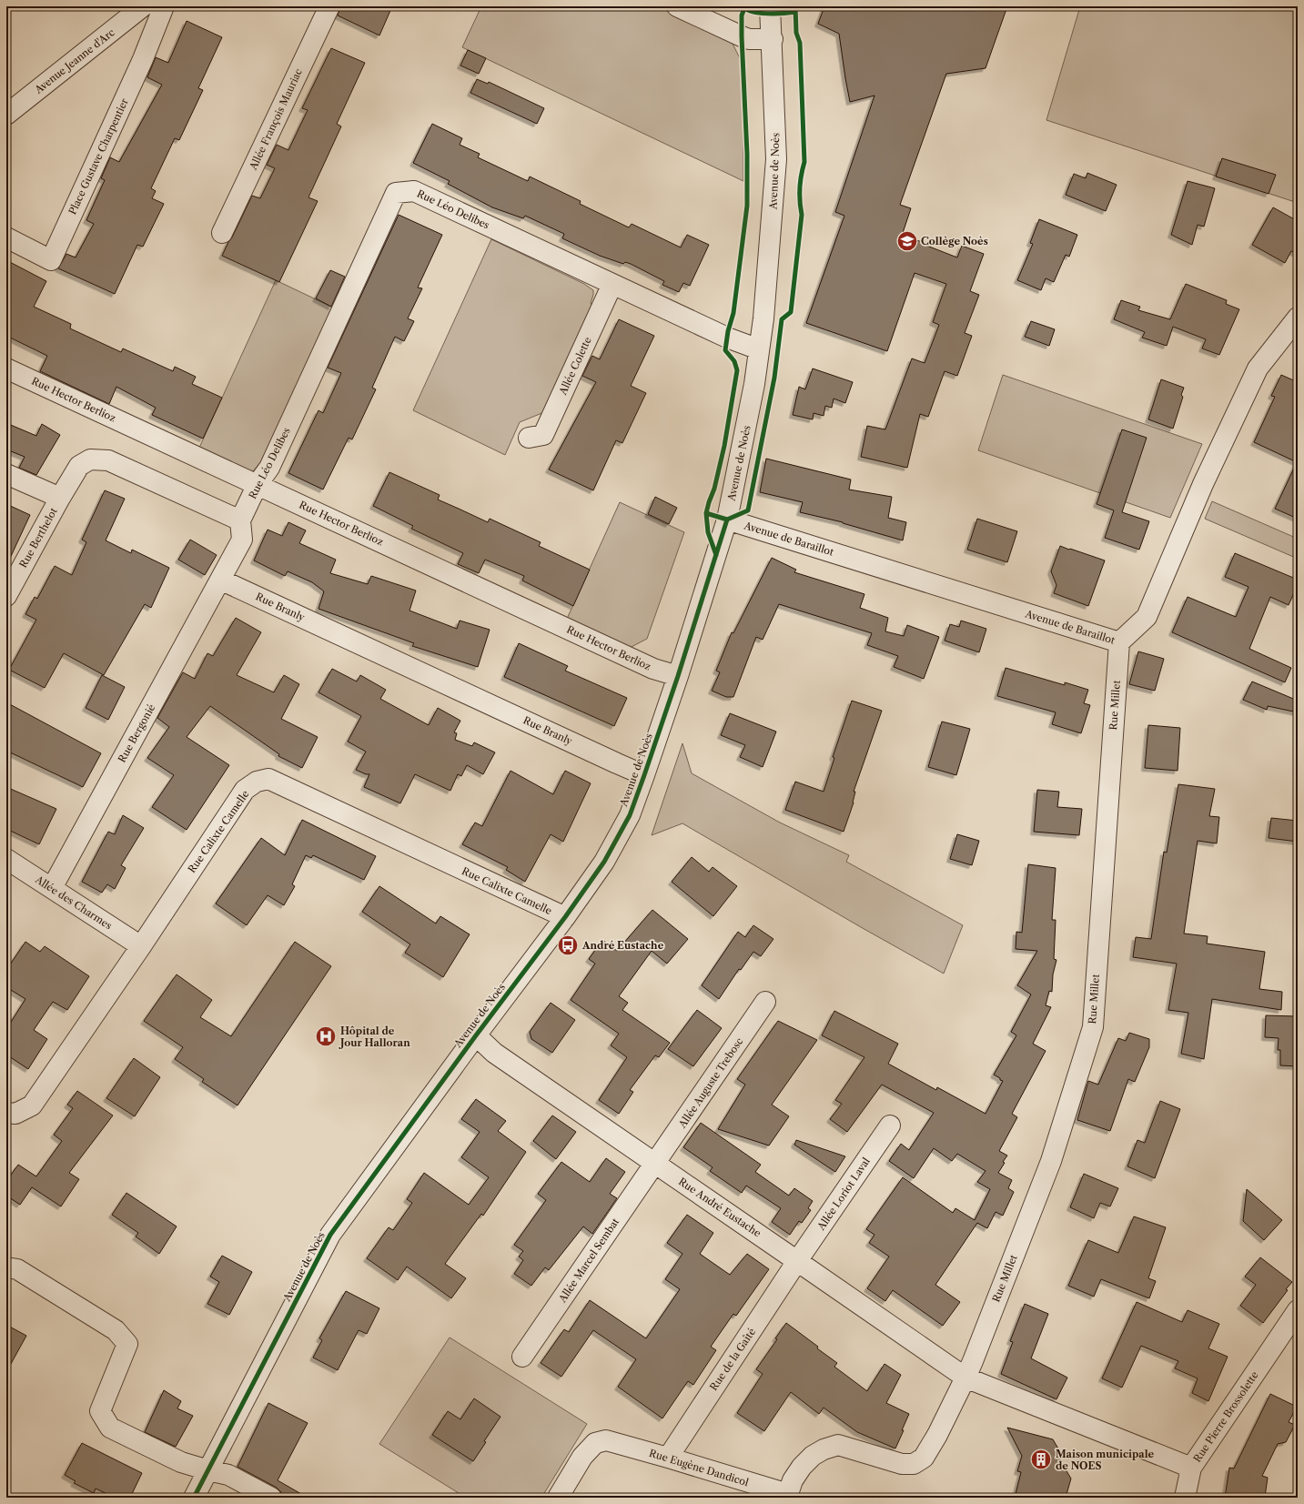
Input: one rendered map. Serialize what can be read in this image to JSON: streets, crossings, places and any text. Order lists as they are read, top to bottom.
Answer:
{
  "streets": {
    "street": [
      "Avenue Jeanne d'Arc",
      "Allée François Mauriac",
      "Place Gustave Charpentier",
      "Avenue de Noès",
      "Rue Léo Delibes",
      "Allée Colette",
      "Rue Hector Berlioz",
      "Rue Berthelot",
      "Avenue de Baraillot",
      "Rue Branly",
      "Rue Millet",
      "Rue Bergonié",
      "Rue Calixte Camelle",
      "Allée des Charmes",
      "Allée Auguste Trebosc",
      "Allée Loriot Laval",
      "Rue André Eustache",
      "Allée Marcel Sembat",
      "Rue de la Gaîté",
      "Rue Pierre Brossolette",
      "Rue Eugène Dandicol"
    ]
  },
  "crossings": [
    ["Avenue de Noès", "Rue Léo Delibes"],
    ["Avenue de Noès", "Rue Hector Berlioz"],
    ["Avenue de Noès", "Avenue de Baraillot"],
    ["Avenue de Noès", "Rue Branly"],
    ["Avenue de Noès", "Rue Calixte Camelle"],
    ["Avenue de Noès", "Rue André Eustache"],
    ["Rue Léo Delibes", "Allée Colette"],
    ["Rue Léo Delibes", "Rue Hector Berlioz"],
    ["Avenue de Baraillot", "Rue Millet"],
    ["Rue Branly", "Rue Bergonié"],
    ["Rue Millet", "Rue André Eustache"],
    ["Rue Millet", "Rue Pierre Brossolette"],
    ["Rue Millet", "Rue Eugène Dandicol"],
    ["Rue Bergonié", "Allée des Charmes"],
    ["Rue Calixte Camelle", "Allée des Charmes"],
    ["Allée Auguste Trebosc", "Rue André Eustache"],
    ["Allée Auguste Trebosc", "Allée Marcel Sembat"],
    ["Allée Loriot Laval", "Rue André Eustache"],
    ["Allée Loriot Laval", "Rue de la Gaîté"],
    ["Rue André Eustache", "Allée Marcel Sembat"],
    ["Rue André Eustache", "Rue de la Gaîté"],
    ["Rue André Eustache", "Rue Pierre Brossolette"],
    ["Rue André Eustache", "Rue Eugène Dandicol"],
    ["Rue de la Gaîté", "Rue Eugène Dandicol"],
    ["Rue Pierre Brossolette", "Rue Eugène Dandicol"]
  ],
  "places": {
    "school or university": ["Collège Noès"],
    "bus stop": ["André Eustache"],
    "hospital": ["Hôpital de Jour Halloran"],
    "building": ["Maison municipale de NOES"]
  }
}
